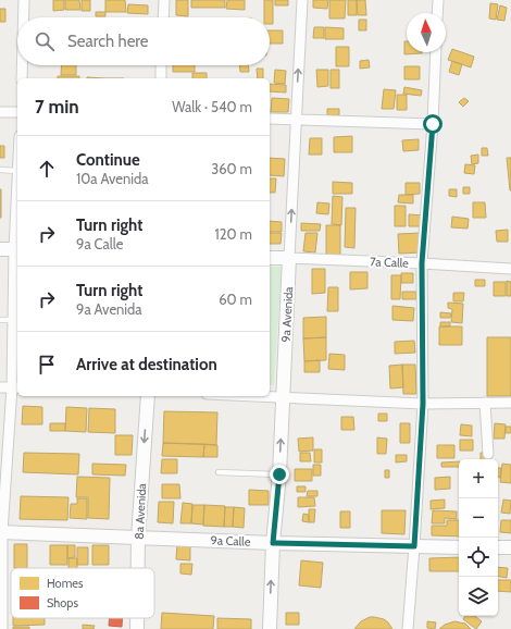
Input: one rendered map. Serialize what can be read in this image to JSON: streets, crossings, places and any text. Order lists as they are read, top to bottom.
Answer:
{
  "streets": {
    "street": [
      "7a Calle",
      "9a Avenida",
      "8a Avenida",
      "9a Calle"
    ]
  },
  "crossings": [
    ["7a Calle", "9a Avenida"],
    ["9a Avenida", "9a Calle"],
    ["8a Avenida", "9a Calle"]
  ],
  "one_way": ["9a Avenida", "8a Avenida"],
  "legend": ["Homes", "Shops"],
  "north": "top",
  "page": {
    "search": "Search here",
    "heading": ["7 min", "Walk · 540 m"],
    "list": [
      ["Continue", "10a Avenida", "360 m"],
      ["Turn right", "9a Calle", "120 m"],
      ["Turn right", "9a Avenida", "60 m"],
      "Arrive at destination"
    ],
    "map_buttons": ["+", "−"]
  }
}
